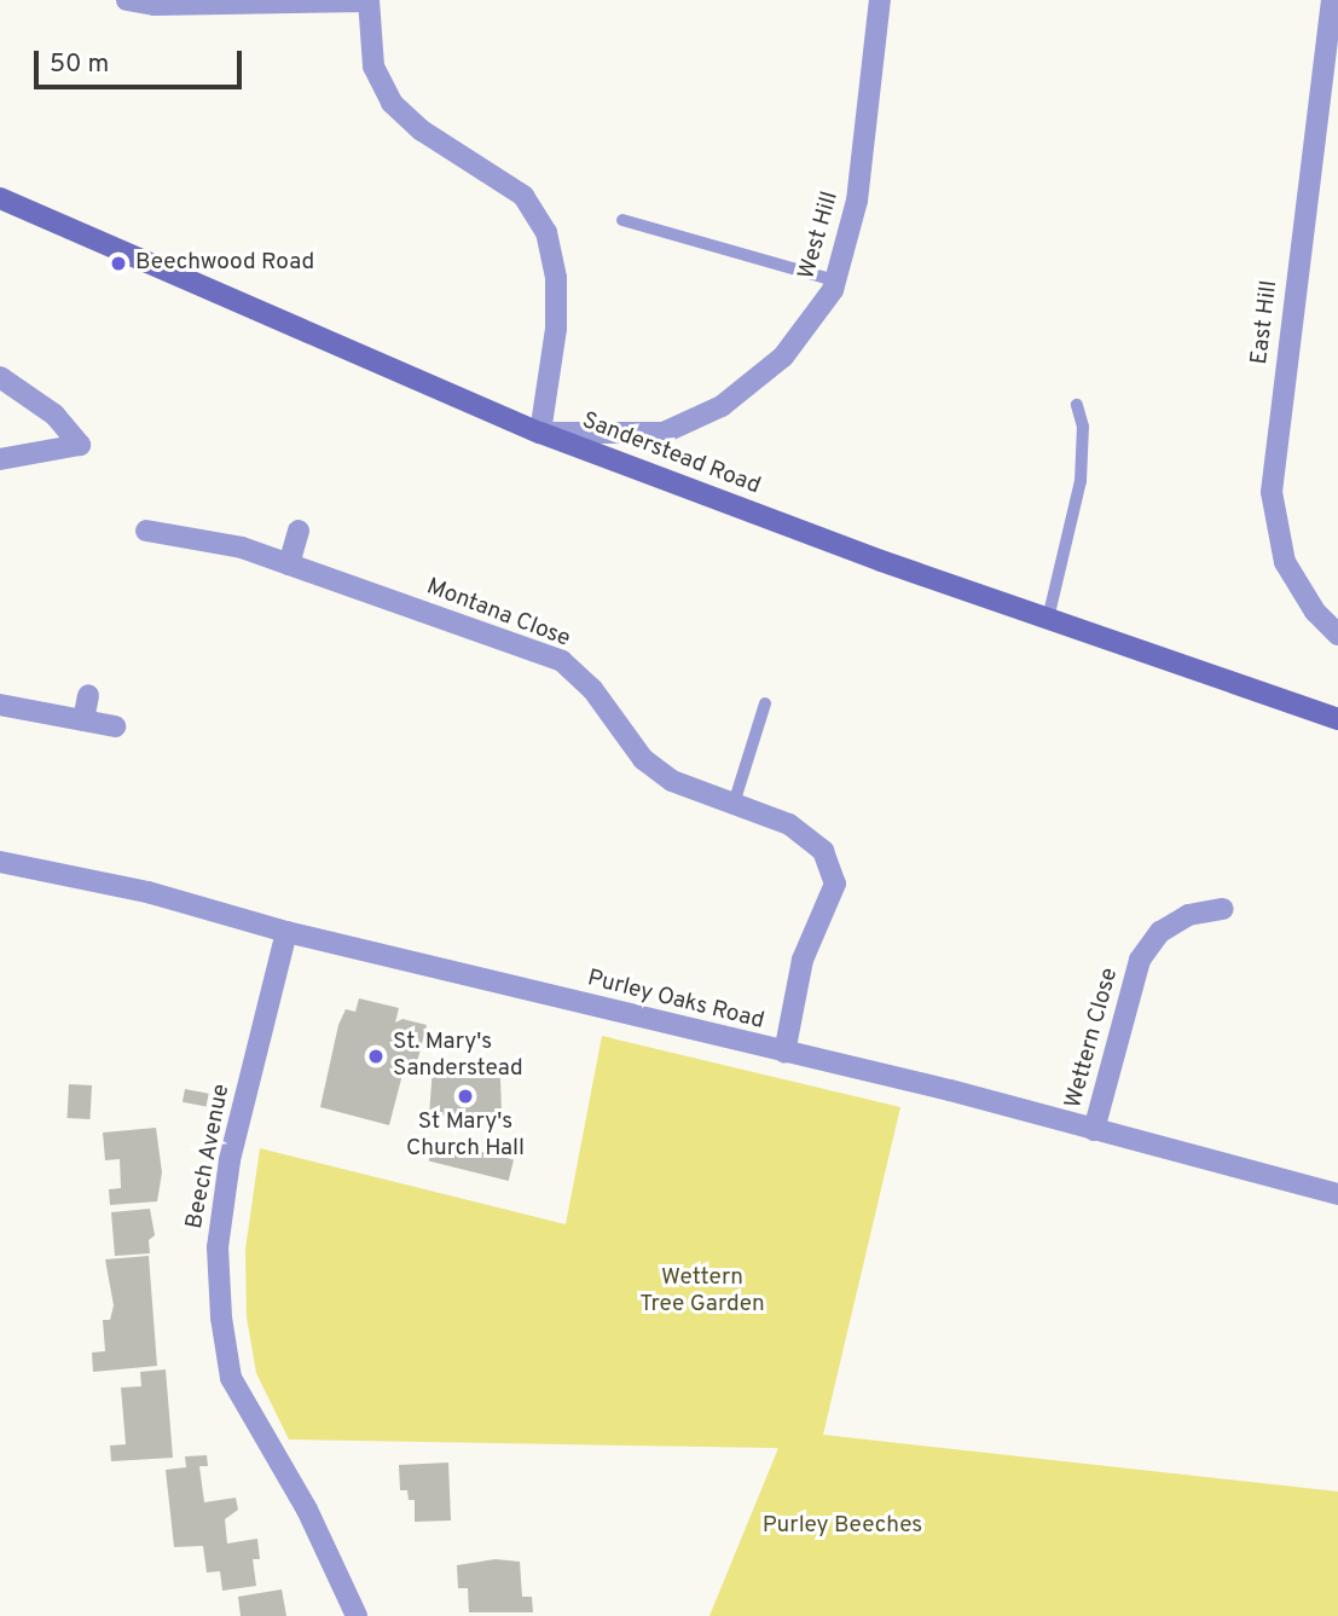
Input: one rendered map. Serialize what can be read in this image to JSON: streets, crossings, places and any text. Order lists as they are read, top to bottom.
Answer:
{
  "streets": {
    "main road": ["Sanderstead Road"],
    "street": [
      "West Hill",
      "East Hill",
      "Montana Close",
      "Purley Oaks Road",
      "Wettern Close",
      "Beech Avenue"
    ]
  },
  "crossings": [
    ["West Hill", "Sanderstead Road"],
    ["Montana Close", "Purley Oaks Road"],
    ["Purley Oaks Road", "Wettern Close"],
    ["Purley Oaks Road", "Beech Avenue"]
  ],
  "parks": ["Wettern Tree Garden", "Purley Beeches"],
  "places": ["Beechwood Road", "St. Mary's Sanderstead", "St Mary's Church Hall"],
  "scale_bar": "50 m"
}
